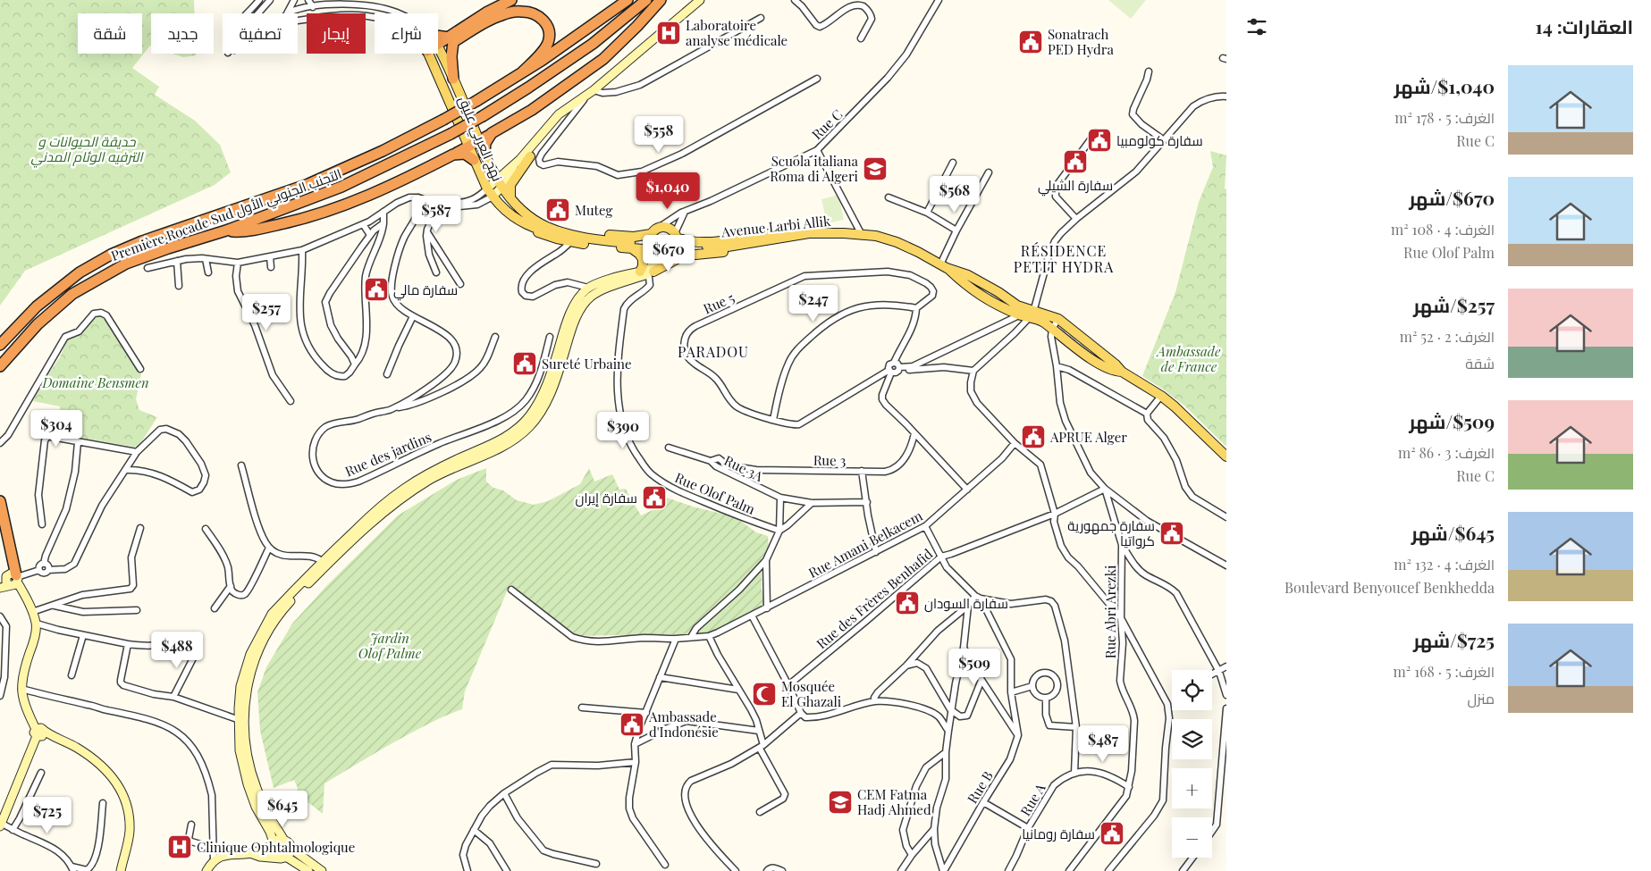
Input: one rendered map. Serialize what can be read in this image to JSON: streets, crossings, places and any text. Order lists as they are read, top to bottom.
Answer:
{
  "streets": {
    "highway": ["Première Rocade Sud التجنب الجنوبي الأول"],
    "main road": ["نهج العربي عليق", "Avenue Larbi Allik"],
    "street": [
      "Rue C",
      "Rue 5",
      "Rue des jardins",
      "Rue 3",
      "Rue 3A",
      "Rue Olof Palm",
      "Rue Amani Belkacem",
      "Rue des Frères Benhafid",
      "Rue Abri Arezki",
      "Rue B",
      "Rue A"
    ]
  },
  "crossings": [
    ["Rue C", "نهج العربي عليق"],
    ["Avenue Larbi Allik", "Rue Abri Arezki"],
    ["Rue 3", "Rue 3A"],
    ["Rue Amani Belkacem", "Rue B"],
    ["Rue des Frères Benhafid", "Rue Abri Arezki"],
    ["Rue des Frères Benhafid", "Rue B"]
  ],
  "districts": ["RÉSIDENCE PETIT HYDRA", "PARADOU"],
  "parks": [
    "حديقة الحيوانات و الترفيه الوئام المدني",
    "Ambassade de France",
    "Domaine Bensmen",
    "Jardin Olof Palme"
  ],
  "places": {
    "hospital": ["Laboratoire analyse médicale", "Clinique Ophtalmologique"],
    "public building": [
      "Sonatrach PED Hydra",
      "سفارة كولومبيا",
      "سفارة الشيلي",
      "Muteg",
      "سفارة مالي",
      "Sureté Urbaine",
      "APRUE Alger",
      "سفارة إيران",
      "سفارة جمهورية كرواتيا",
      "سفارة السودان",
      "Ambassade d'Indonésie",
      "سفارة رومانيا"
    ],
    "school or university": ["Scuola italiana Roma di Algeri", "CEM Fatma Hadj Ahmed"],
    "mosque": ["Mosquée El Ghazali"]
  },
  "page": {
    "heading": "العقارات: 14",
    "chip": [
      "شراء",
      "إيجار",
      "تصفية",
      "جديد",
      "شقة"
    ],
    "list": [
      {
        "name": "$1,040/شهر",
        "note": "الغرف: 5 · 178 m² · Rue C"
      },
      {
        "name": "$670/شهر",
        "note": "الغرف: 4 · 108 m² · Rue Olof Palm"
      },
      {
        "name": "$257/شهر",
        "note": "الغرف: 2 · 52 m² · شقة"
      },
      {
        "name": "$509/شهر",
        "note": "الغرف: 3 · 86 m² · Rue C"
      },
      {
        "name": "$645/شهر",
        "note": "الغرف: 4 · 132 m² · Boulevard Benyoucef Benkhedda"
      },
      {
        "name": "$725/شهر",
        "note": "الغرف: 5 · 168 m² · منزل"
      }
    ],
    "price": [
      "$558",
      "$1,040",
      "$568",
      "$587",
      "$670",
      "$247",
      "$257",
      "$304",
      "$390",
      "$488",
      "$509",
      "$487",
      "$645",
      "$725"
    ],
    "map_buttons": ["+", "−"]
  }
}
